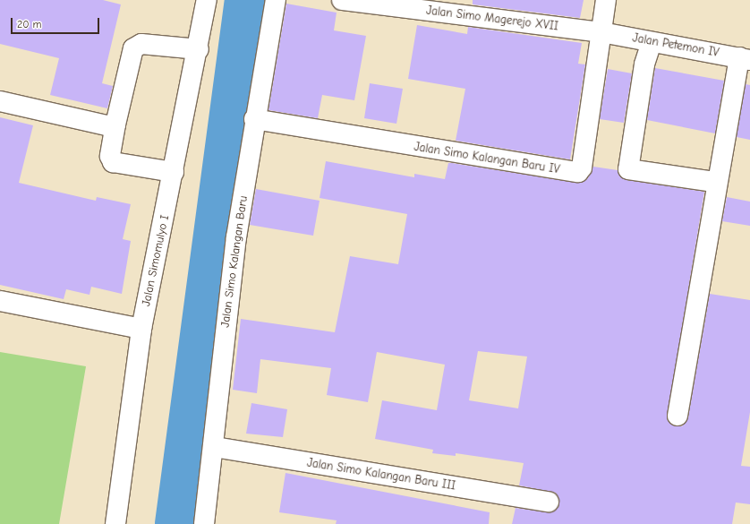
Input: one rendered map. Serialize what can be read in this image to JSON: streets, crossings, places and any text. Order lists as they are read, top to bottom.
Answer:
{
  "streets": {
    "street": [
      "Jalan Simo Magerejo XVII",
      "Jalan Petemon IV",
      "Jalan Simo Kalangan Baru IV",
      "Jalan Simomulyo I",
      "Jalan Simo Kalangan Baru",
      "Jalan Simo Kalangan Baru III"
    ]
  },
  "crossings": [
    ["Jalan Simo Magerejo XVII", "Jalan Petemon IV"],
    ["Jalan Simo Magerejo XVII", "Jalan Simo Kalangan Baru IV"],
    ["Jalan Petemon IV", "Jalan Simo Kalangan Baru IV"],
    ["Jalan Simo Kalangan Baru IV", "Jalan Simo Kalangan Baru"],
    ["Jalan Simo Kalangan Baru", "Jalan Simo Kalangan Baru III"]
  ],
  "scale_bar": "20 m"
}
